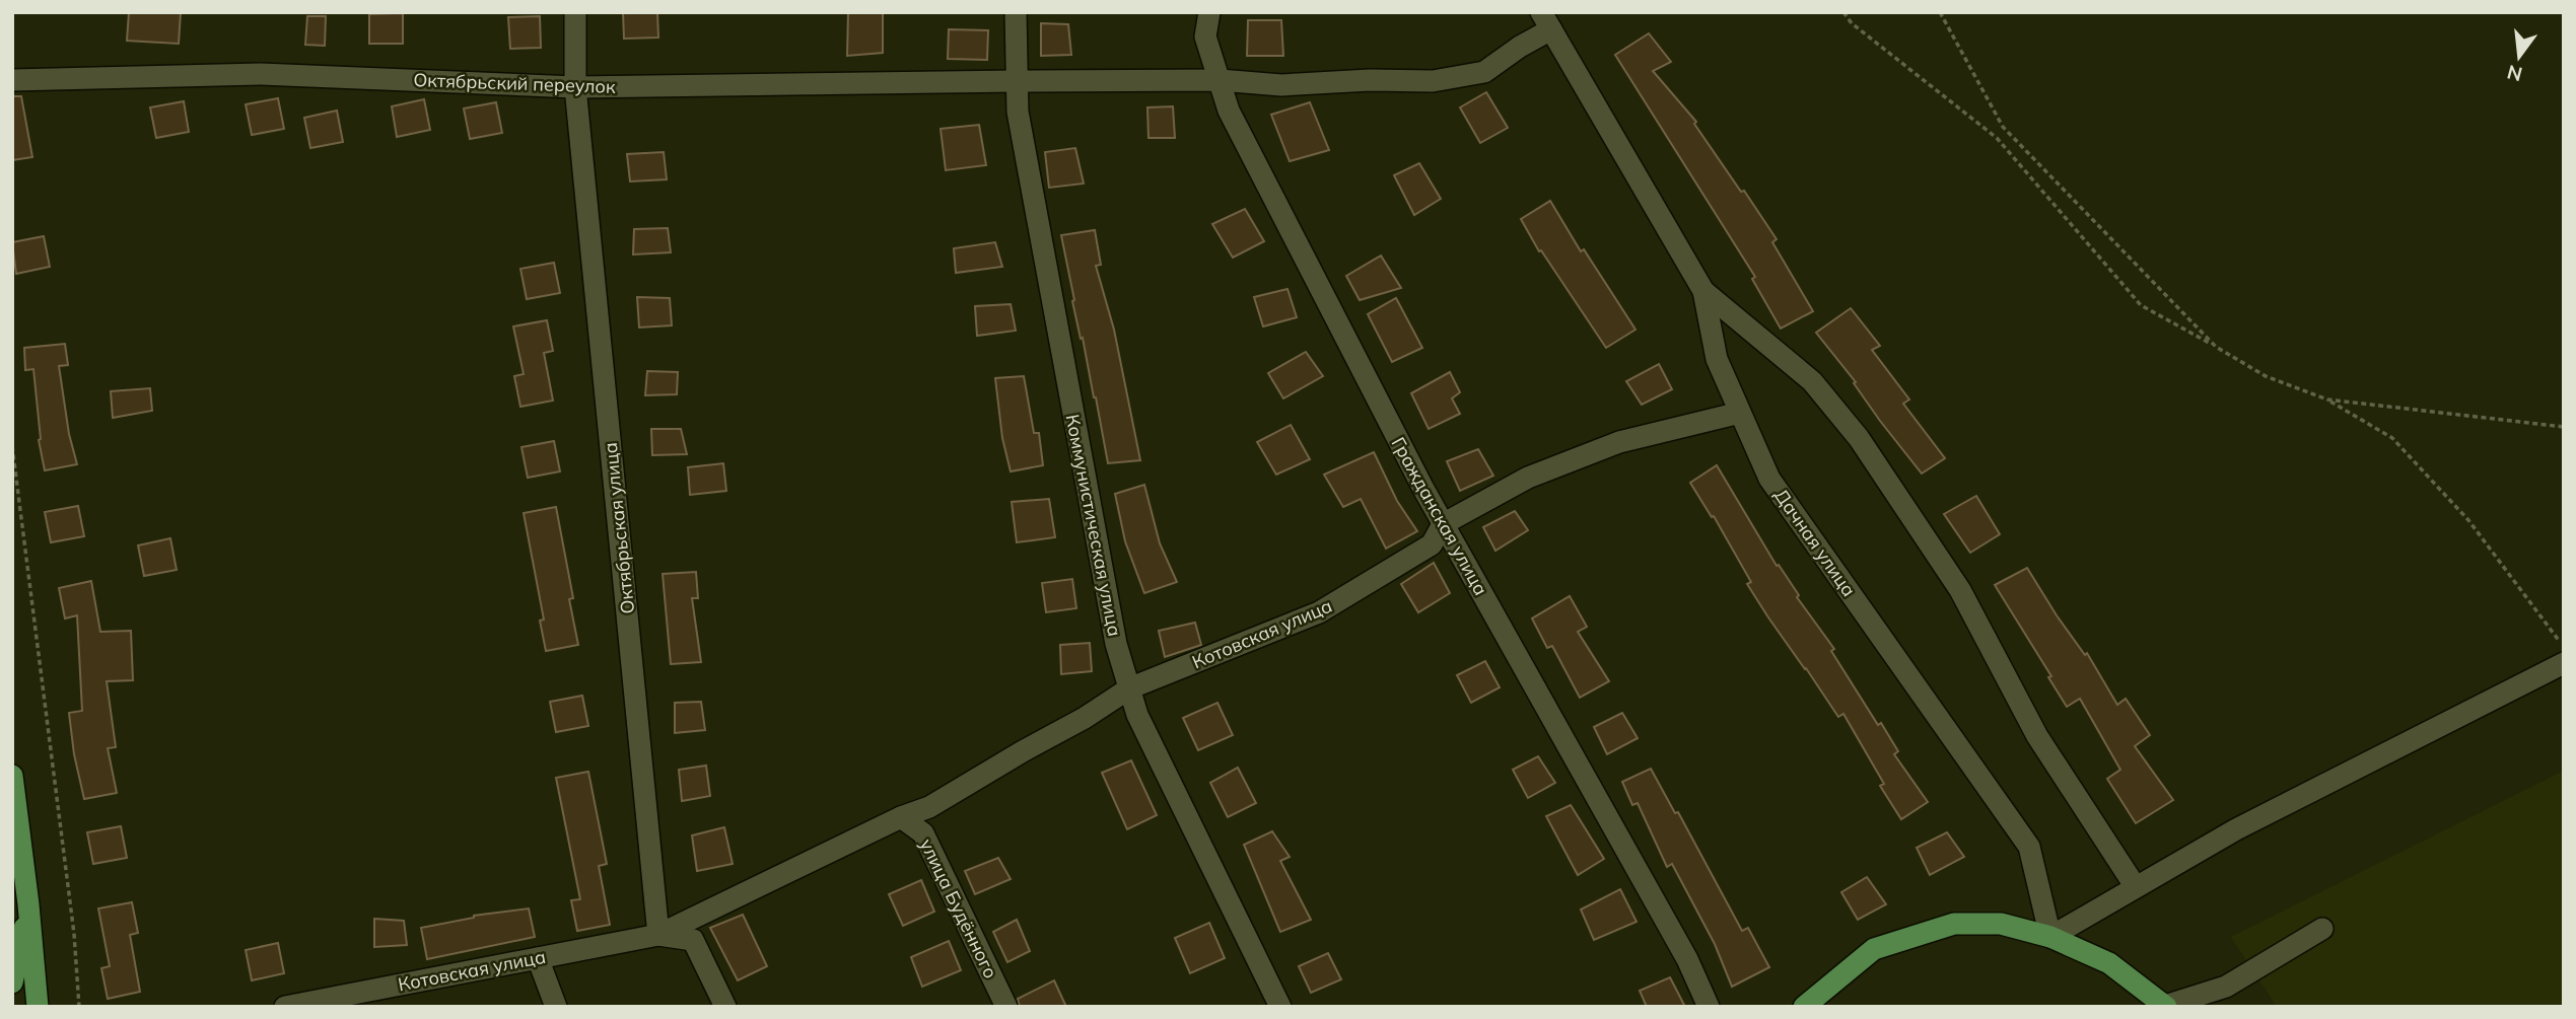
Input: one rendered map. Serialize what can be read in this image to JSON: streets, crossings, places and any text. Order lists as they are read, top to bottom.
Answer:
{
  "streets": {
    "street": [
      "Октябрьский переулок",
      "Гражданская улица",
      "Коммунистическая улица",
      "Октябрьская улица",
      "Дачная улица",
      "Котовская улица",
      "улица Будённого"
    ]
  },
  "crossings": [
    ["Октябрьский переулок", "Гражданская улица"],
    ["Октябрьский переулок", "Коммунистическая улица"],
    ["Октябрьский переулок", "Октябрьская улица"],
    ["Гражданская улица", "Котовская улица"],
    ["Коммунистическая улица", "Котовская улица"],
    ["Октябрьская улица", "Котовская улица"],
    ["Дачная улица", "Котовская улица"],
    ["Котовская улица", "улица Будённого"]
  ],
  "north": "bottom"
}
